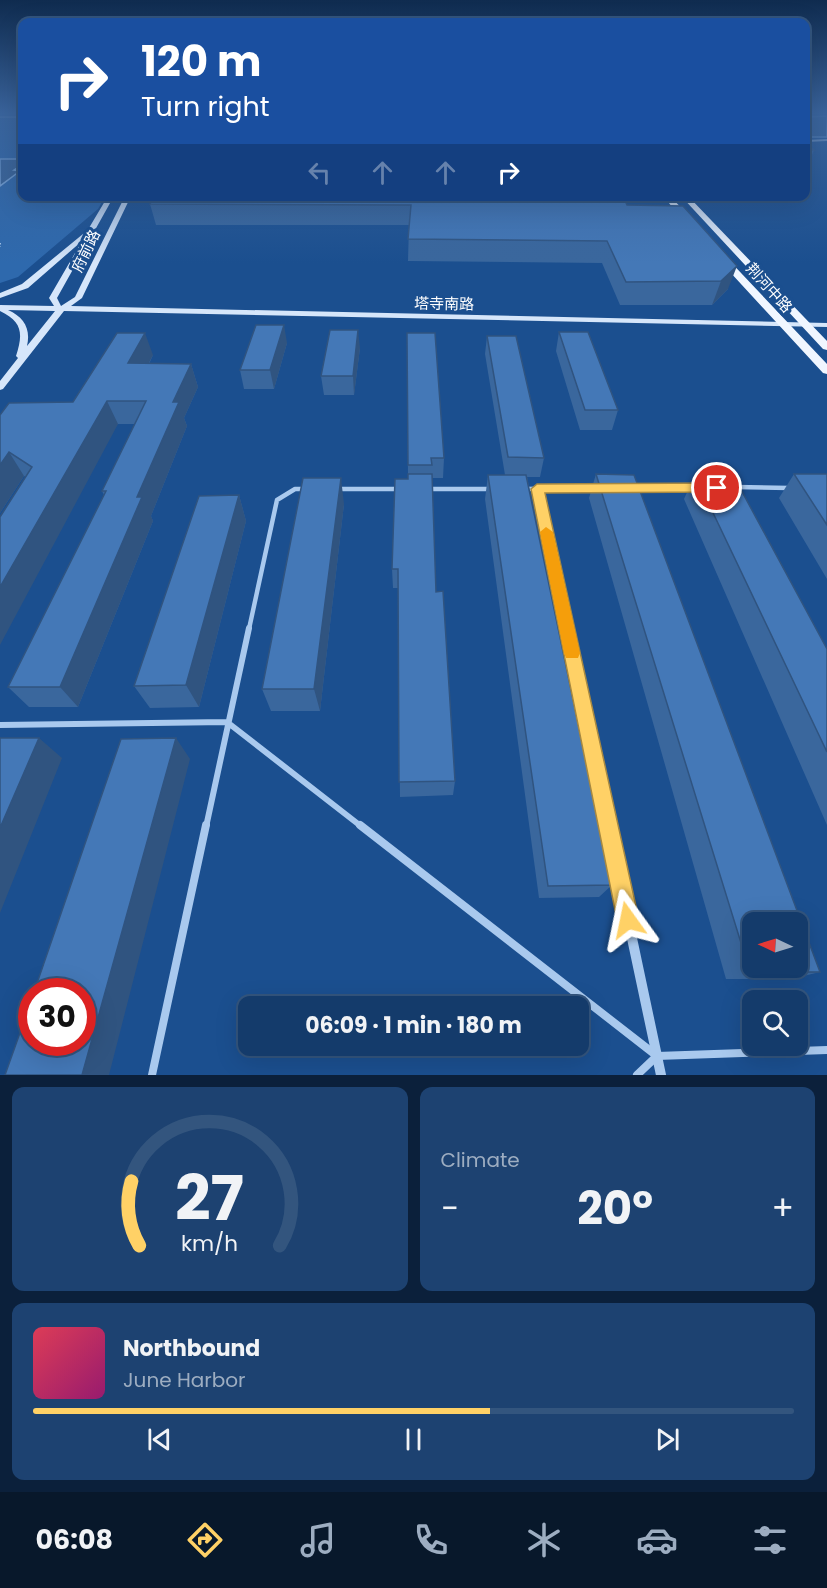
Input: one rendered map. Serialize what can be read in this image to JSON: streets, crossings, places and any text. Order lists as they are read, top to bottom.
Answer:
{
  "streets": {
    "main road": ["府前路", "荆河中路", "塔寺南路"]
  },
  "crossings": [
    ["府前路", "塔寺南路"],
    ["荆河中路", "塔寺南路"]
  ],
  "north": "left",
  "page": {
    "turn": ["120 m", "Turn right"],
    "limit": "30",
    "trip": "06:09 · 1 min · 180 m",
    "tile": "Climate",
    "heat": ["−", "20°", "+"],
    "song": ["Northbound", "June Harbor"],
    "tabs": "06:08",
    "gauge": ["27", "km/h"]
  }
}
